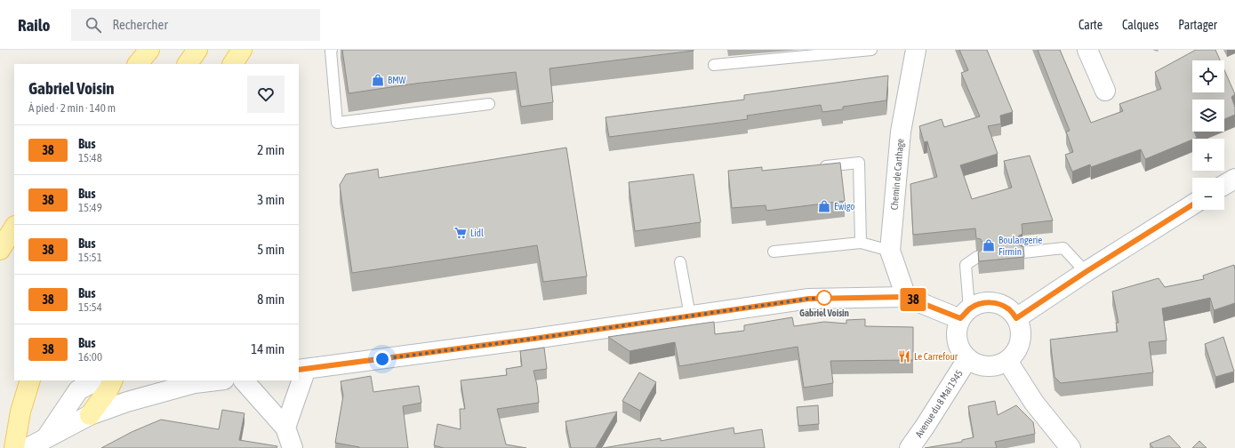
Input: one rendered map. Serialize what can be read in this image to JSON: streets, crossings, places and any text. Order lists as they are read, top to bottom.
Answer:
{
  "streets": {
    "main road": ["Chemin de Carthage", "Avenue du 8 Mai 1945"]
  },
  "places": {
    "shop": ["BMW", "Ewigo", "Boulangerie Firmin"],
    "supermarket": ["Lidl"],
    "other": ["Gabriel Voisin"],
    "restaurant": ["Le Carrefour"]
  },
  "lines": ["bus line 38"],
  "page": {
    "header": "Railo",
    "search": "Rechercher",
    "nav": ["Carte", "Calques", "Partager"],
    "on_map": "38",
    "map_buttons": ["+", "−"],
    "heading": ["Gabriel Voisin", "À pied · 2 min · 140 m"],
    "list": [
      {
        "mark": "38",
        "name": "Bus",
        "note": "15:48",
        "value": "2 min"
      },
      {
        "mark": "38",
        "name": "Bus",
        "note": "15:49",
        "value": "3 min"
      },
      {
        "mark": "38",
        "name": "Bus",
        "note": "15:51",
        "value": "5 min"
      },
      {
        "mark": "38",
        "name": "Bus",
        "note": "15:54",
        "value": "8 min"
      },
      {
        "mark": "38",
        "name": "Bus",
        "note": "16:00",
        "value": "14 min"
      }
    ]
  }
}
